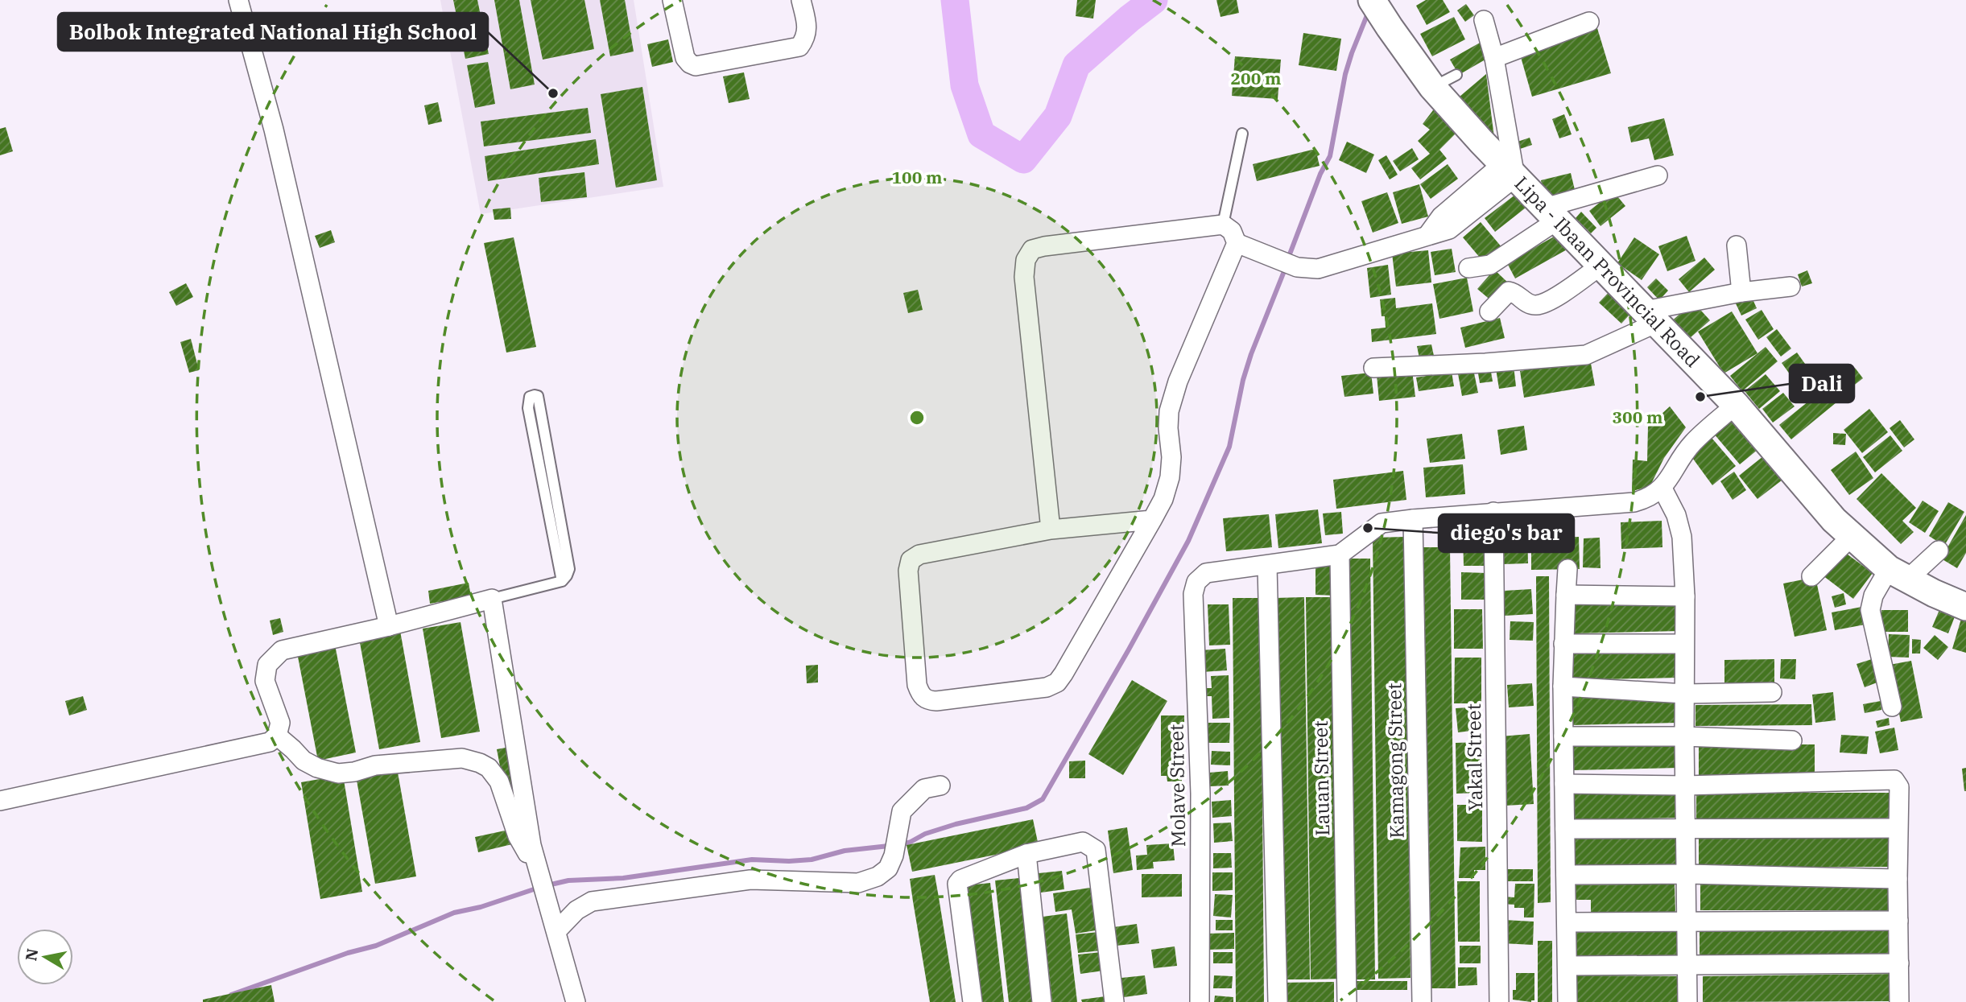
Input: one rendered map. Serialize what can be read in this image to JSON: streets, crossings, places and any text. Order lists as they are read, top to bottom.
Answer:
{
  "streets": {
    "main road": ["Lipa - Ibaan Provincial Road"],
    "street": [
      "Yakal Street",
      "Kamagong Street",
      "Lauan Street",
      "Molave Street"
    ]
  },
  "places": ["Bolbok Integrated National High School", "Dali", "diego's bar"],
  "north": "left",
  "rings": ["200 m", "100 m", "300 m"]
}
